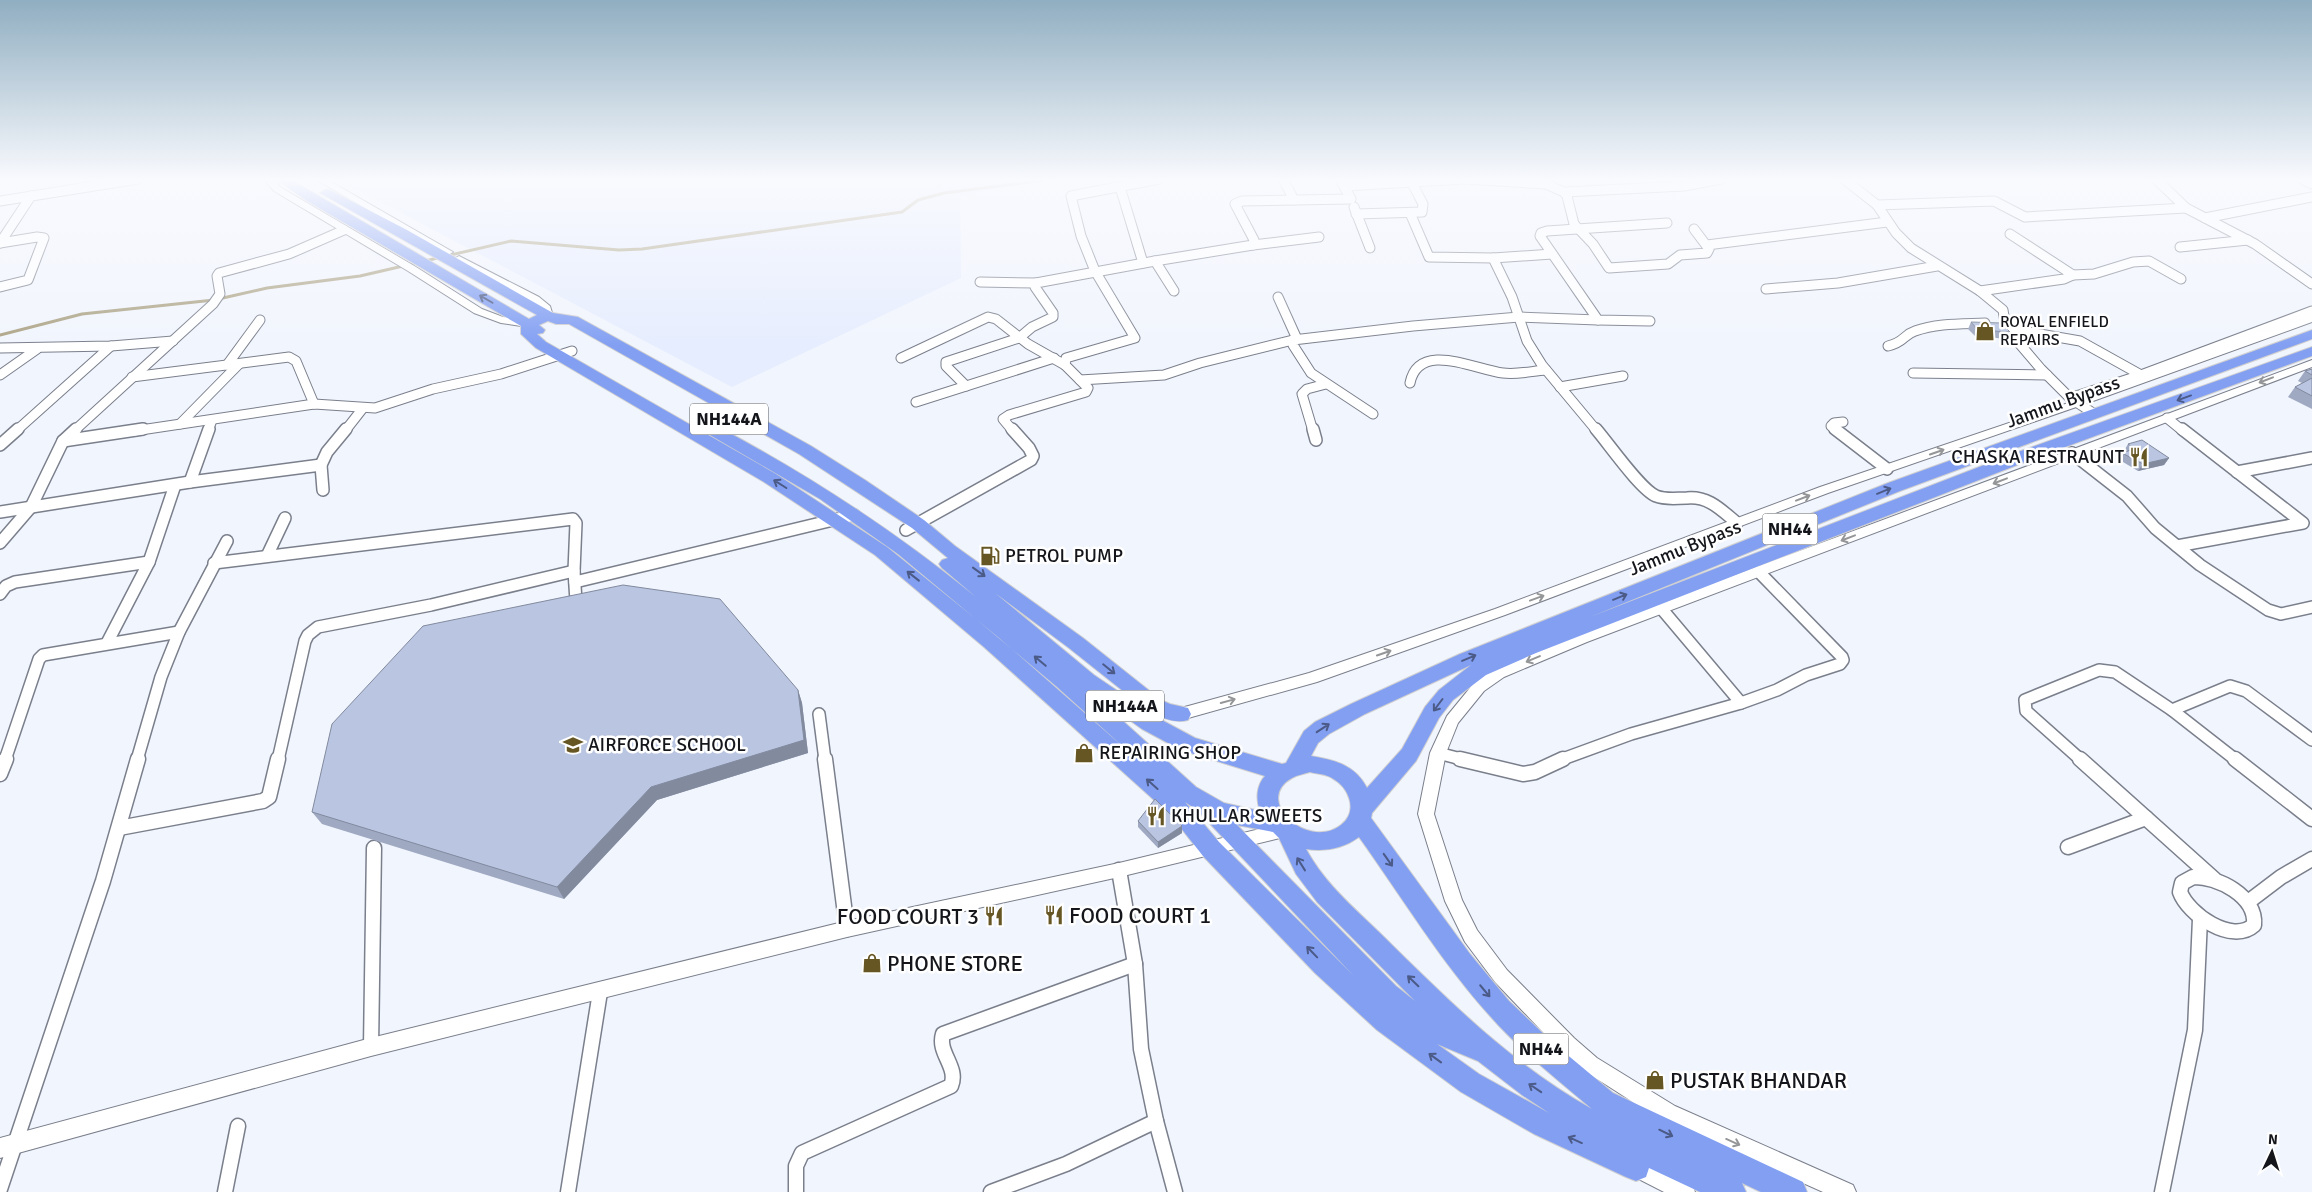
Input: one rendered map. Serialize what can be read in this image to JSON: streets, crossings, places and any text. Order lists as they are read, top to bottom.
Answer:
{
  "streets": {
    "highway": ["Jammu Bypass", "NH144A", "NH44"]
  },
  "crossings": [
    ["Jammu Bypass", "NH144A"],
    ["Jammu Bypass", "NH44"],
    ["NH144A", "NH44"]
  ],
  "places": {
    "shop": [
      "ROYAL ENFIELD REPAIRS",
      "REPAIRING SHOP",
      "PHONE STORE",
      "PUSTAK BHANDAR"
    ],
    "restaurant": [
      "CHASKA RESTRAUNT",
      "KHULLAR SWEETS",
      "FOOD COURT 1",
      "FOOD COURT 3"
    ],
    "fuel station": ["PETROL PUMP"],
    "school or university": ["AIRFORCE SCHOOL"]
  },
  "north": "top"
}
